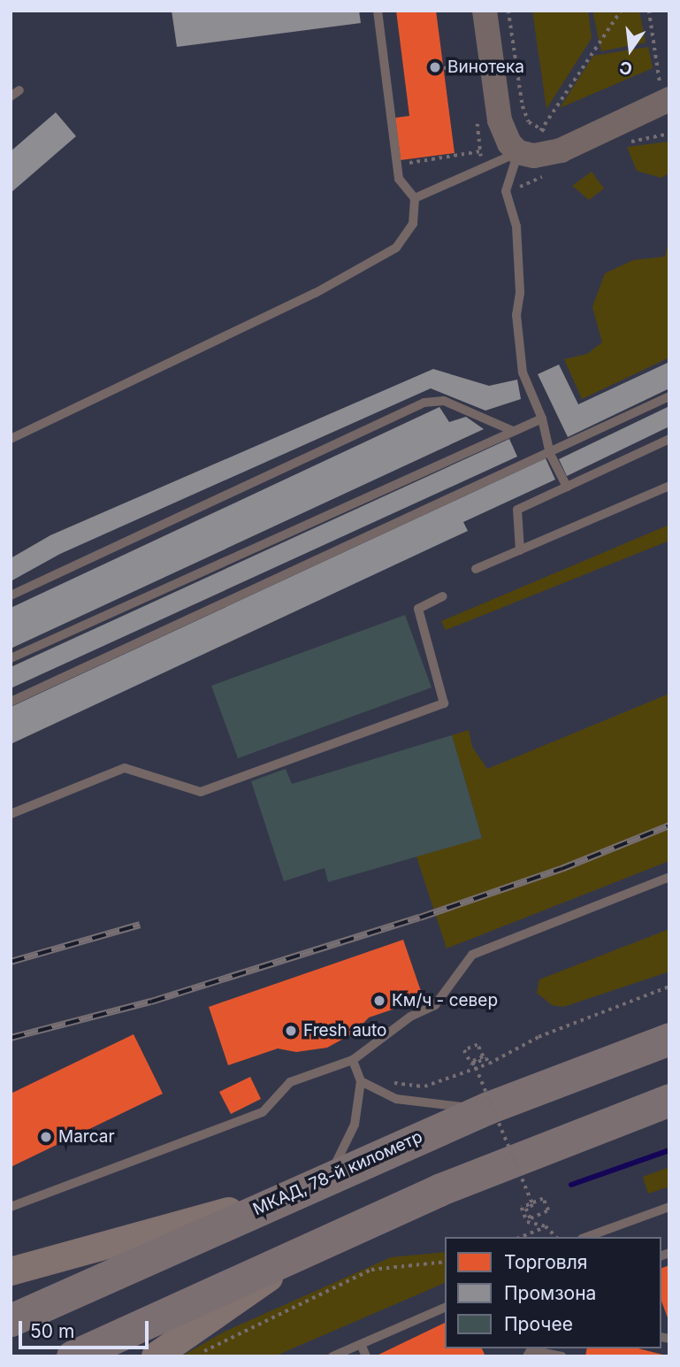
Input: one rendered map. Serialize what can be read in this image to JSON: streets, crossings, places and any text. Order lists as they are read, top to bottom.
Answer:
{
  "streets": {
    "highway": ["МКАД, 78-й километр"]
  },
  "places": [
    "Винотека",
    "Км/ч - север",
    "Fresh auto",
    "Marcar"
  ],
  "legend": ["Торговля", "Промзона", "Прочее"],
  "scale_bar": "50 m",
  "north": "bottom"
}
